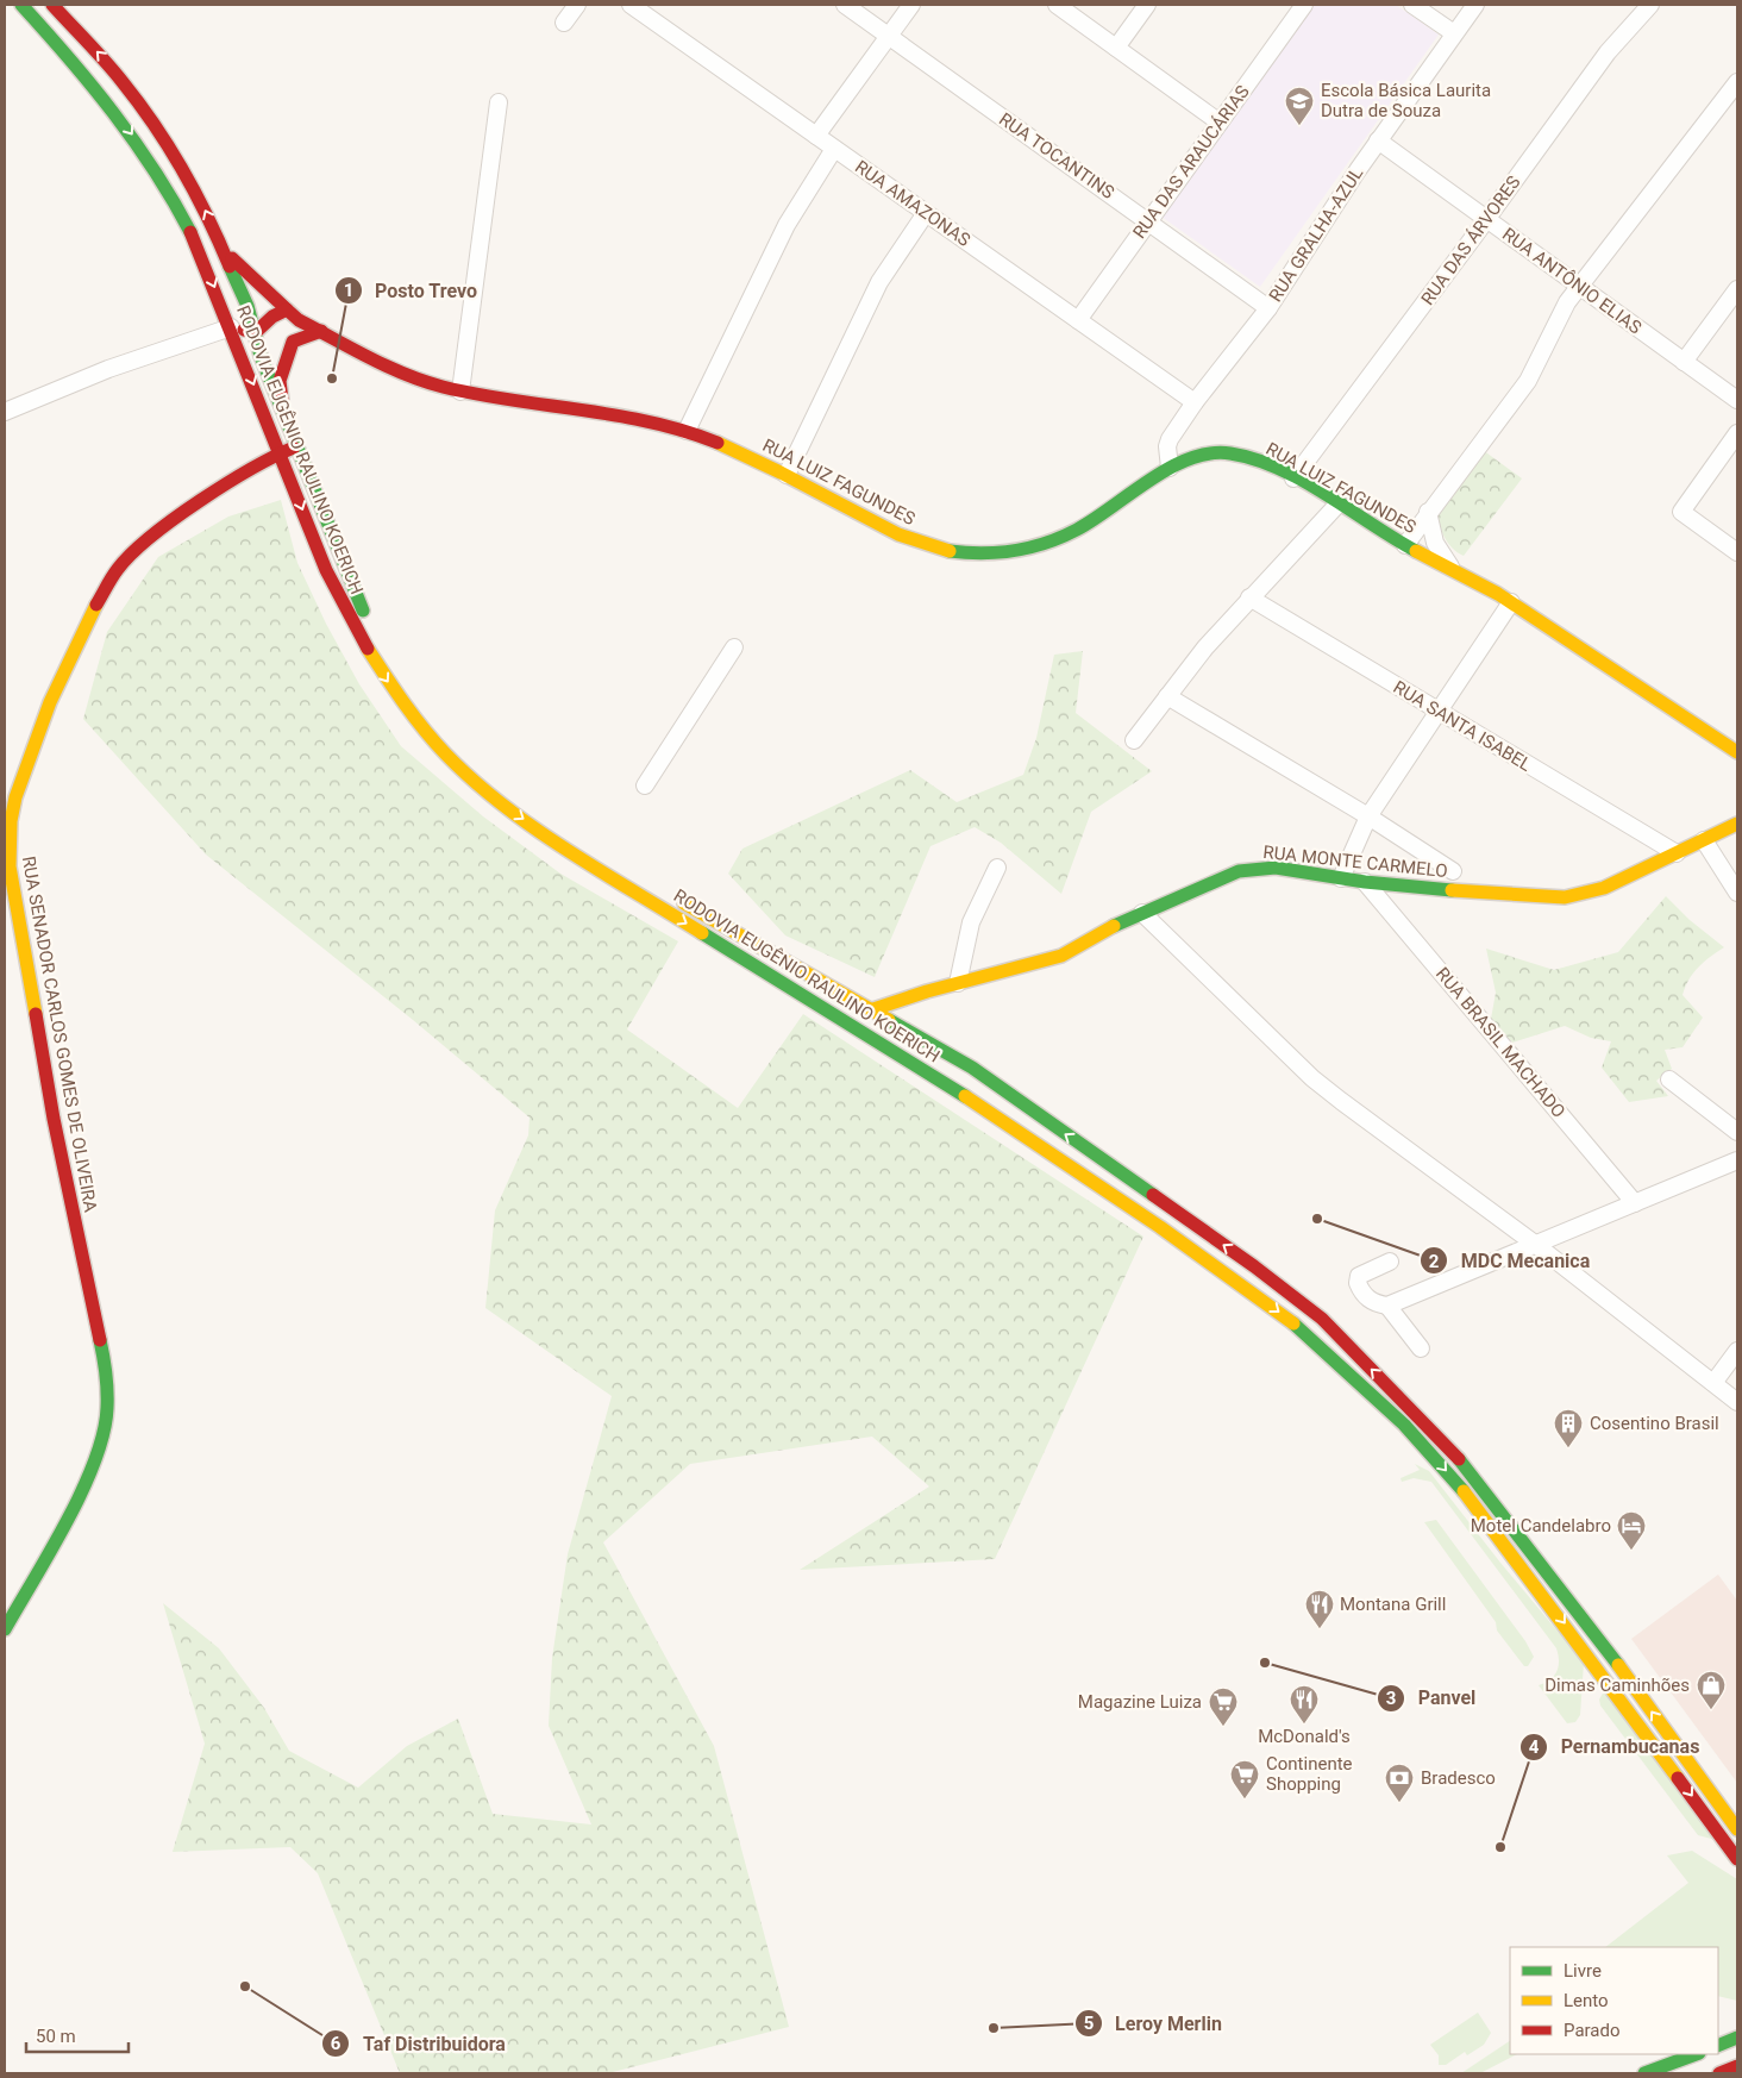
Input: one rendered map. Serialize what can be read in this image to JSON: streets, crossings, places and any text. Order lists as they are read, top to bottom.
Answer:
{
  "streets": {
    "main road": [
      "RODOVIA EUGÊNIO RAULINO KOERICH",
      "RUA LUIZ FAGUNDES",
      "RUA MONTE CARMELO",
      "RUA SENADOR CARLOS GOMES DE OLIVEIRA"
    ],
    "street": [
      "RUA TOCANTINS",
      "RUA DAS ARAUCÁRIAS",
      "RUA AMAZONAS",
      "RUA GRALHA-AZUL",
      "RUA DAS ÁRVORES",
      "RUA ANTÔNIO ELIAS",
      "RUA SANTA ISABEL",
      "RUA BRASIL MACHADO"
    ]
  },
  "crossings": [
    ["RUA TOCANTINS", "RUA DAS ARAUCÁRIAS"],
    ["RUA TOCANTINS", "RUA GRALHA-AZUL"],
    ["RUA DAS ARAUCÁRIAS", "RUA AMAZONAS"],
    ["RUA AMAZONAS", "RUA GRALHA-AZUL"],
    ["RUA GRALHA-AZUL", "RUA ANTÔNIO ELIAS"],
    ["RUA GRALHA-AZUL", "RUA LUIZ FAGUNDES"],
    ["RUA DAS ÁRVORES", "RUA ANTÔNIO ELIAS"],
    ["RUA DAS ÁRVORES", "RUA LUIZ FAGUNDES"],
    ["RODOVIA EUGÊNIO RAULINO KOERICH", "RUA LUIZ FAGUNDES"],
    ["RODOVIA EUGÊNIO RAULINO KOERICH", "RUA MONTE CARMELO"],
    ["RODOVIA EUGÊNIO RAULINO KOERICH", "RUA SENADOR CARLOS GOMES DE OLIVEIRA"],
    ["RUA SANTA ISABEL", "RUA MONTE CARMELO"],
    ["RUA MONTE CARMELO", "RUA BRASIL MACHADO"]
  ],
  "places": {
    "school or university": ["Escola Básica Laurita Dutra de Souza"],
    "other": [
      "Posto Trevo",
      "MDC Mecanica",
      "Panvel",
      "Pernambucanas",
      "Taf Distribuidora",
      "Leroy Merlin"
    ],
    "building": ["Cosentino Brasil"],
    "hotel": ["Motel Candelabro"],
    "restaurant": ["Montana Grill", "McDonald's"],
    "shop": ["Dimas Caminhões"],
    "supermarket": ["Magazine Luiza", "Continente Shopping"],
    "bank": ["Bradesco"]
  },
  "legend": ["Livre", "Lento", "Parado"],
  "scale_bar": "50 m"
}
